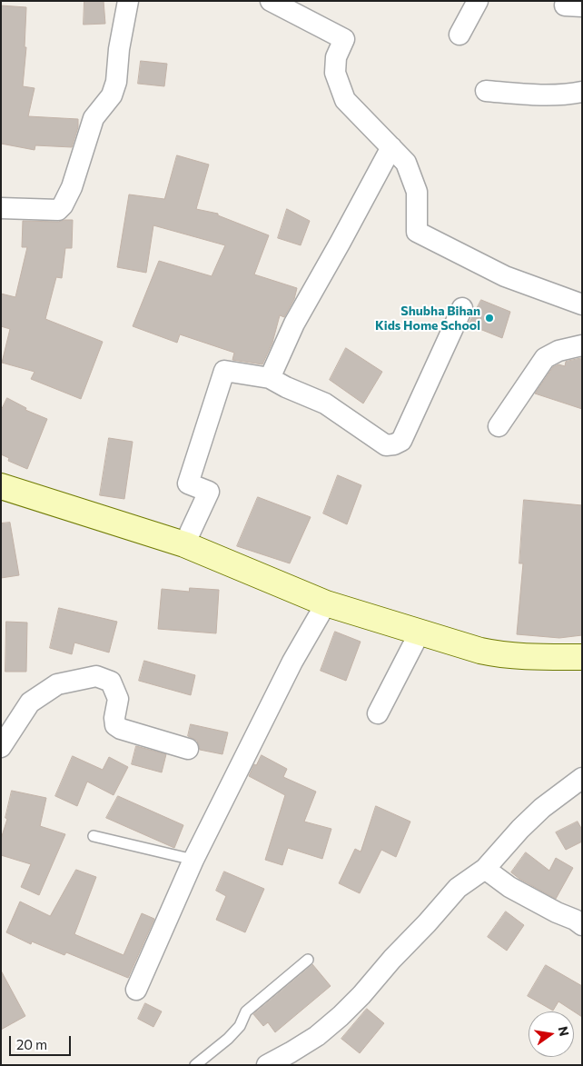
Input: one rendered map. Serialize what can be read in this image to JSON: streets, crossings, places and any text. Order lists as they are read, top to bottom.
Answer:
{
  "places": ["Shubha Bihan Kids Home School"],
  "scale_bar": "20 m",
  "north": "right"
}
